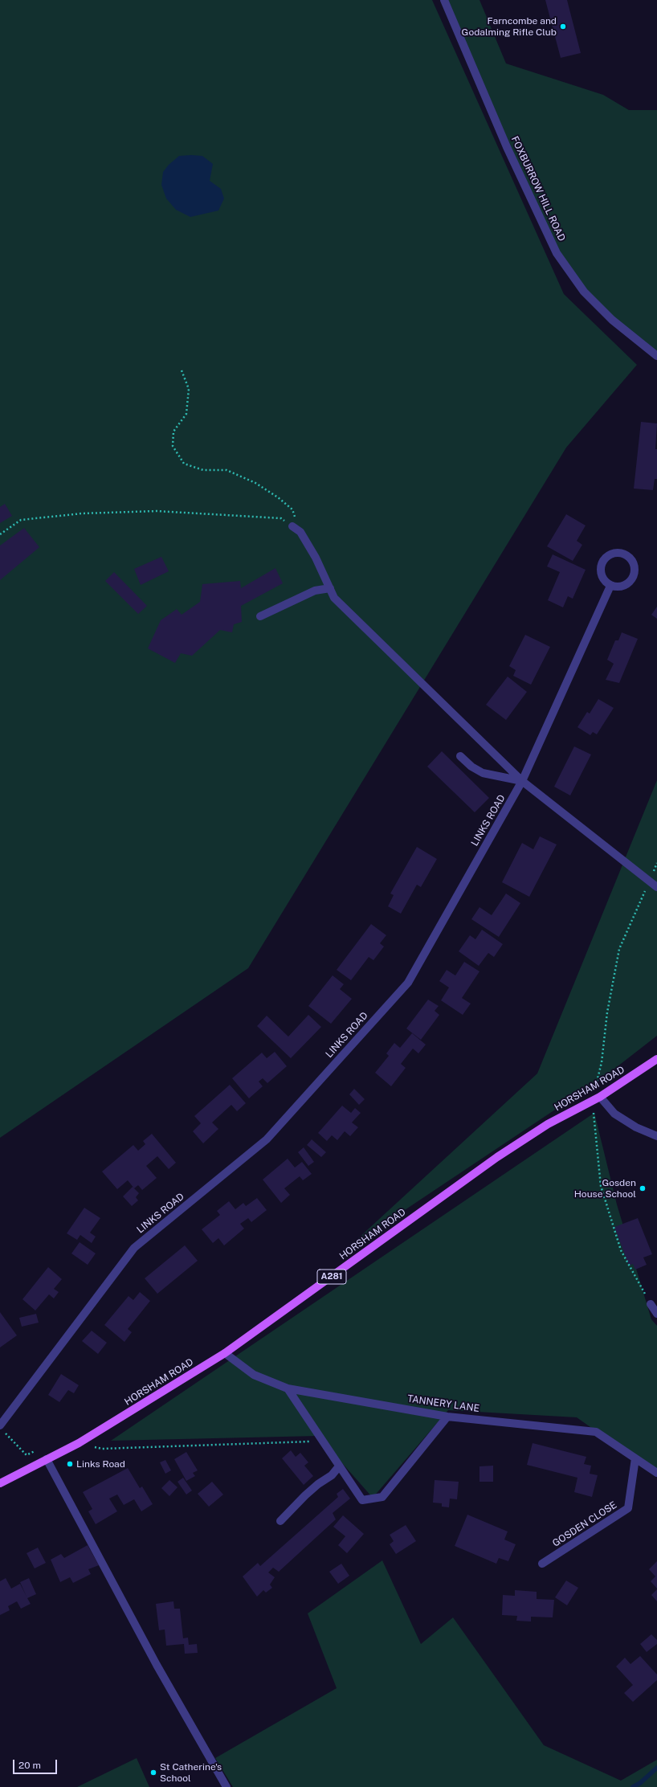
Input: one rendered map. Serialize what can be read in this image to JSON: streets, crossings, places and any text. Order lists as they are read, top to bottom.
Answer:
{
  "streets": {
    "main road": ["HORSHAM ROAD", "A281"],
    "street": [
      "FOXBURROW HILL ROAD",
      "LINKS ROAD",
      "TANNERY LANE",
      "GOSDEN CLOSE"
    ]
  },
  "crossings": [
    ["HORSHAM ROAD", "TANNERY LANE"],
    ["TANNERY LANE", "GOSDEN CLOSE"]
  ],
  "places": [
    "Farncombe and Godalming Rifle Club",
    "Gosden House School",
    "Links Road",
    "St Catherine's School"
  ],
  "scale_bar": "20 m"
}
